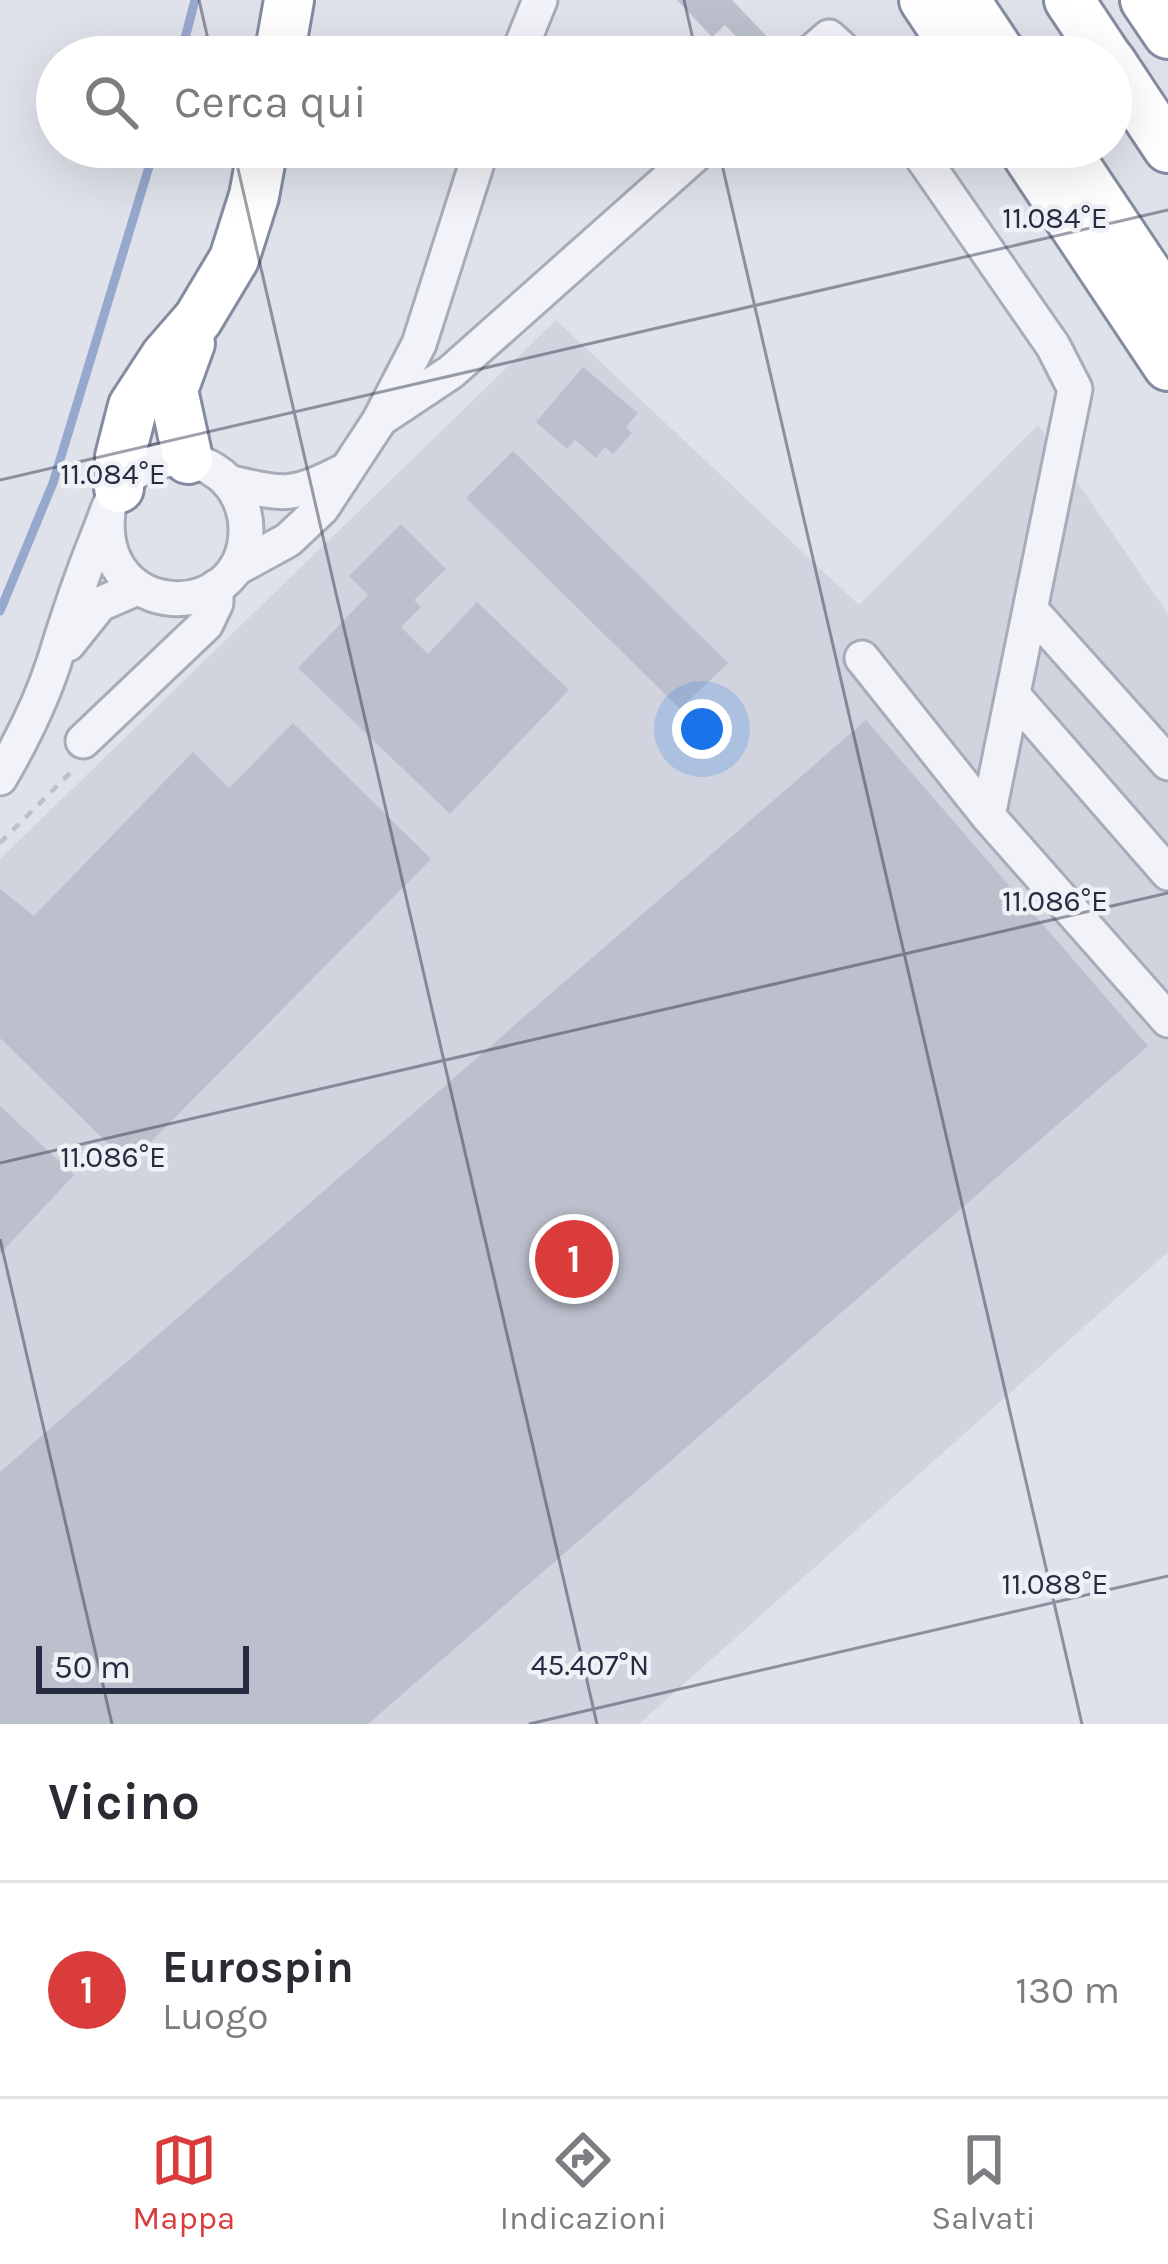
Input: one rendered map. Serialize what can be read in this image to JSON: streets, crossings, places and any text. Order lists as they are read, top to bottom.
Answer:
{
  "scale_bar": "50 m",
  "page": {
    "search": "Cerca qui",
    "pins": "1",
    "scale": "50 m",
    "heading": "Vicino",
    "list": [
      {
        "mark": "1",
        "name": "Eurospin",
        "note": "Luogo",
        "value": "130 m"
      }
    ],
    "nav": ["Mappa", "Indicazioni", "Salvati"]
  },
  "coordinates": [
    "11.084°E",
    "11.086°E",
    "11.088°E",
    "45.407°N"
  ]
}
